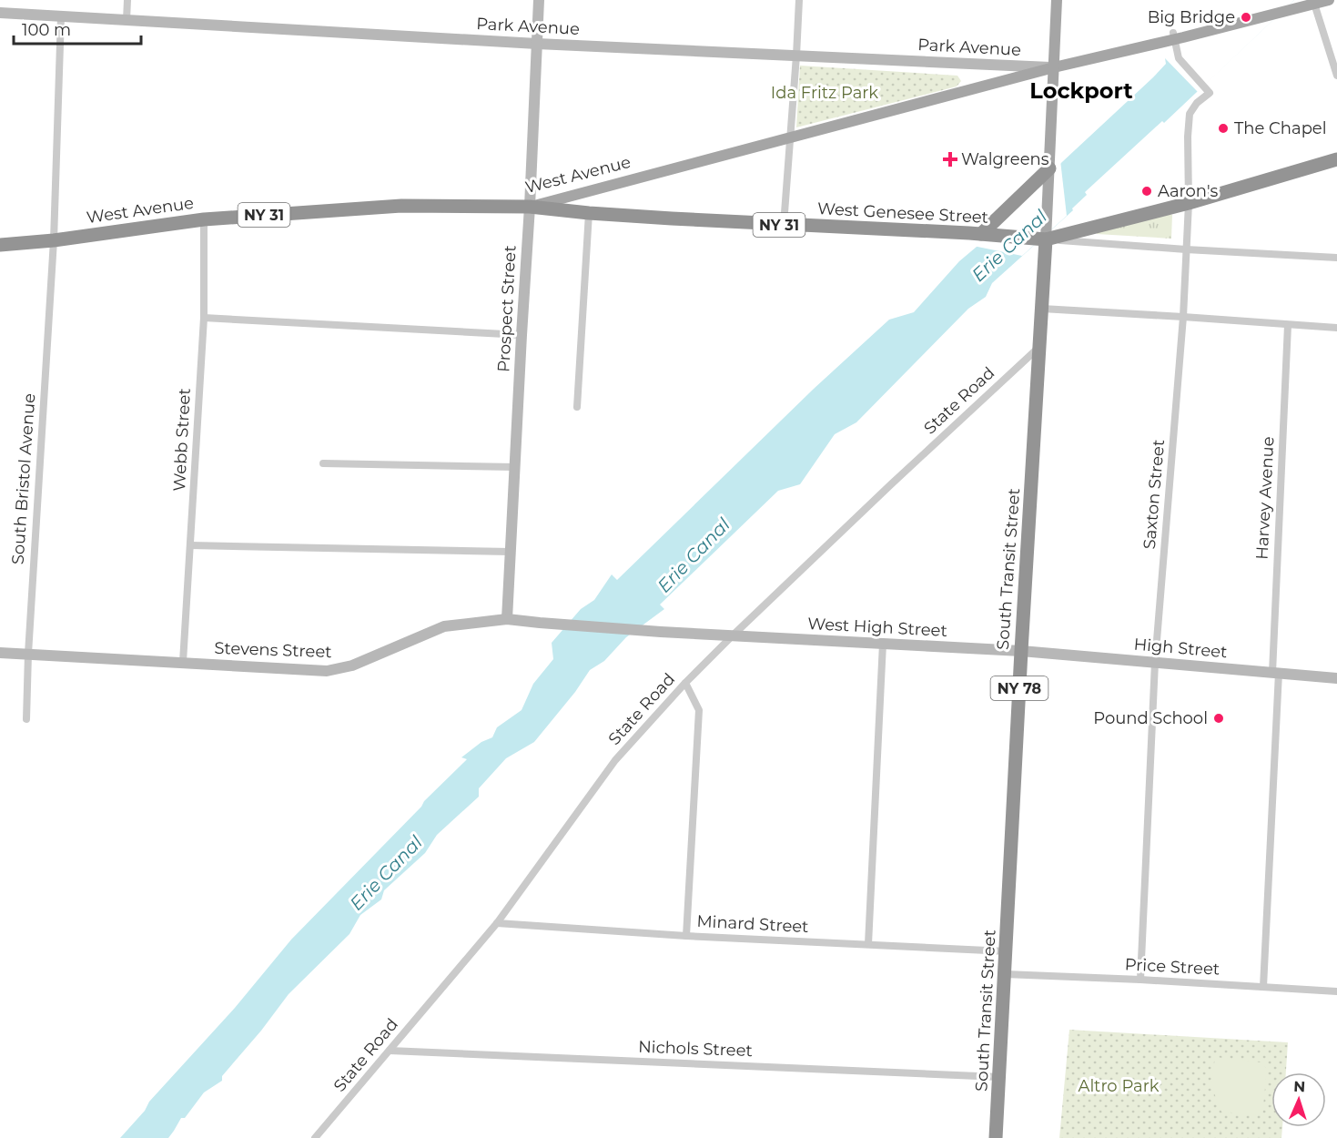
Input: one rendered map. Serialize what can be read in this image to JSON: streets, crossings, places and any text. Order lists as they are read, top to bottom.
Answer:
{
  "streets": {
    "highway": [
      "West Avenue",
      "West Genesee Street",
      "NY 31",
      "South Transit Street",
      "NY 78"
    ],
    "street": [
      "Park Avenue",
      "Prospect Street",
      "State Road",
      "Webb Street",
      "South Bristol Avenue",
      "Saxton Street",
      "Harvey Avenue",
      "West High Street",
      "High Street",
      "Stevens Street",
      "Minard Street",
      "Price Street",
      "Nichols Street"
    ]
  },
  "crossings": [
    ["Park Avenue", "West Avenue"],
    ["Park Avenue", "Prospect Street"],
    ["Park Avenue", "South Bristol Avenue"],
    ["Park Avenue", "South Transit Street"],
    ["Park Avenue", "NY 78"],
    ["West Avenue", "West Genesee Street"],
    ["West Avenue", "Prospect Street"],
    ["West Avenue", "Webb Street"],
    ["West Avenue", "South Bristol Avenue"],
    ["West Avenue", "Saxton Street"],
    ["West Avenue", "South Transit Street"],
    ["West Avenue", "NY 78"],
    ["West Genesee Street", "NY 31"],
    ["West Genesee Street", "Prospect Street"],
    ["West Genesee Street", "South Transit Street"],
    ["NY 31", "Saxton Street"],
    ["NY 31", "South Transit Street"],
    ["Prospect Street", "Stevens Street"],
    ["State Road", "South Transit Street"],
    ["State Road", "West High Street"],
    ["State Road", "Stevens Street"],
    ["State Road", "Minard Street"],
    ["State Road", "Nichols Street"],
    ["Webb Street", "Stevens Street"],
    ["South Bristol Avenue", "Stevens Street"],
    ["Saxton Street", "High Street"],
    ["Saxton Street", "Price Street"],
    ["Harvey Avenue", "High Street"],
    ["Harvey Avenue", "Price Street"],
    ["South Transit Street", "West High Street"],
    ["South Transit Street", "High Street"],
    ["South Transit Street", "NY 78"],
    ["South Transit Street", "Minard Street"],
    ["South Transit Street", "Price Street"],
    ["South Transit Street", "Nichols Street"],
    ["West High Street", "High Street"],
    ["West High Street", "Stevens Street"]
  ],
  "districts": ["Lockport"],
  "water": ["Erie Canal"],
  "parks": ["Ida Fritz Park", "Altro Park"],
  "places": {
    "other": [
      "Big Bridge",
      "The Chapel",
      "Aaron's",
      "Pound School"
    ],
    "health": ["Walgreens"]
  },
  "scale_bar": "100 m",
  "north": "top"
}
